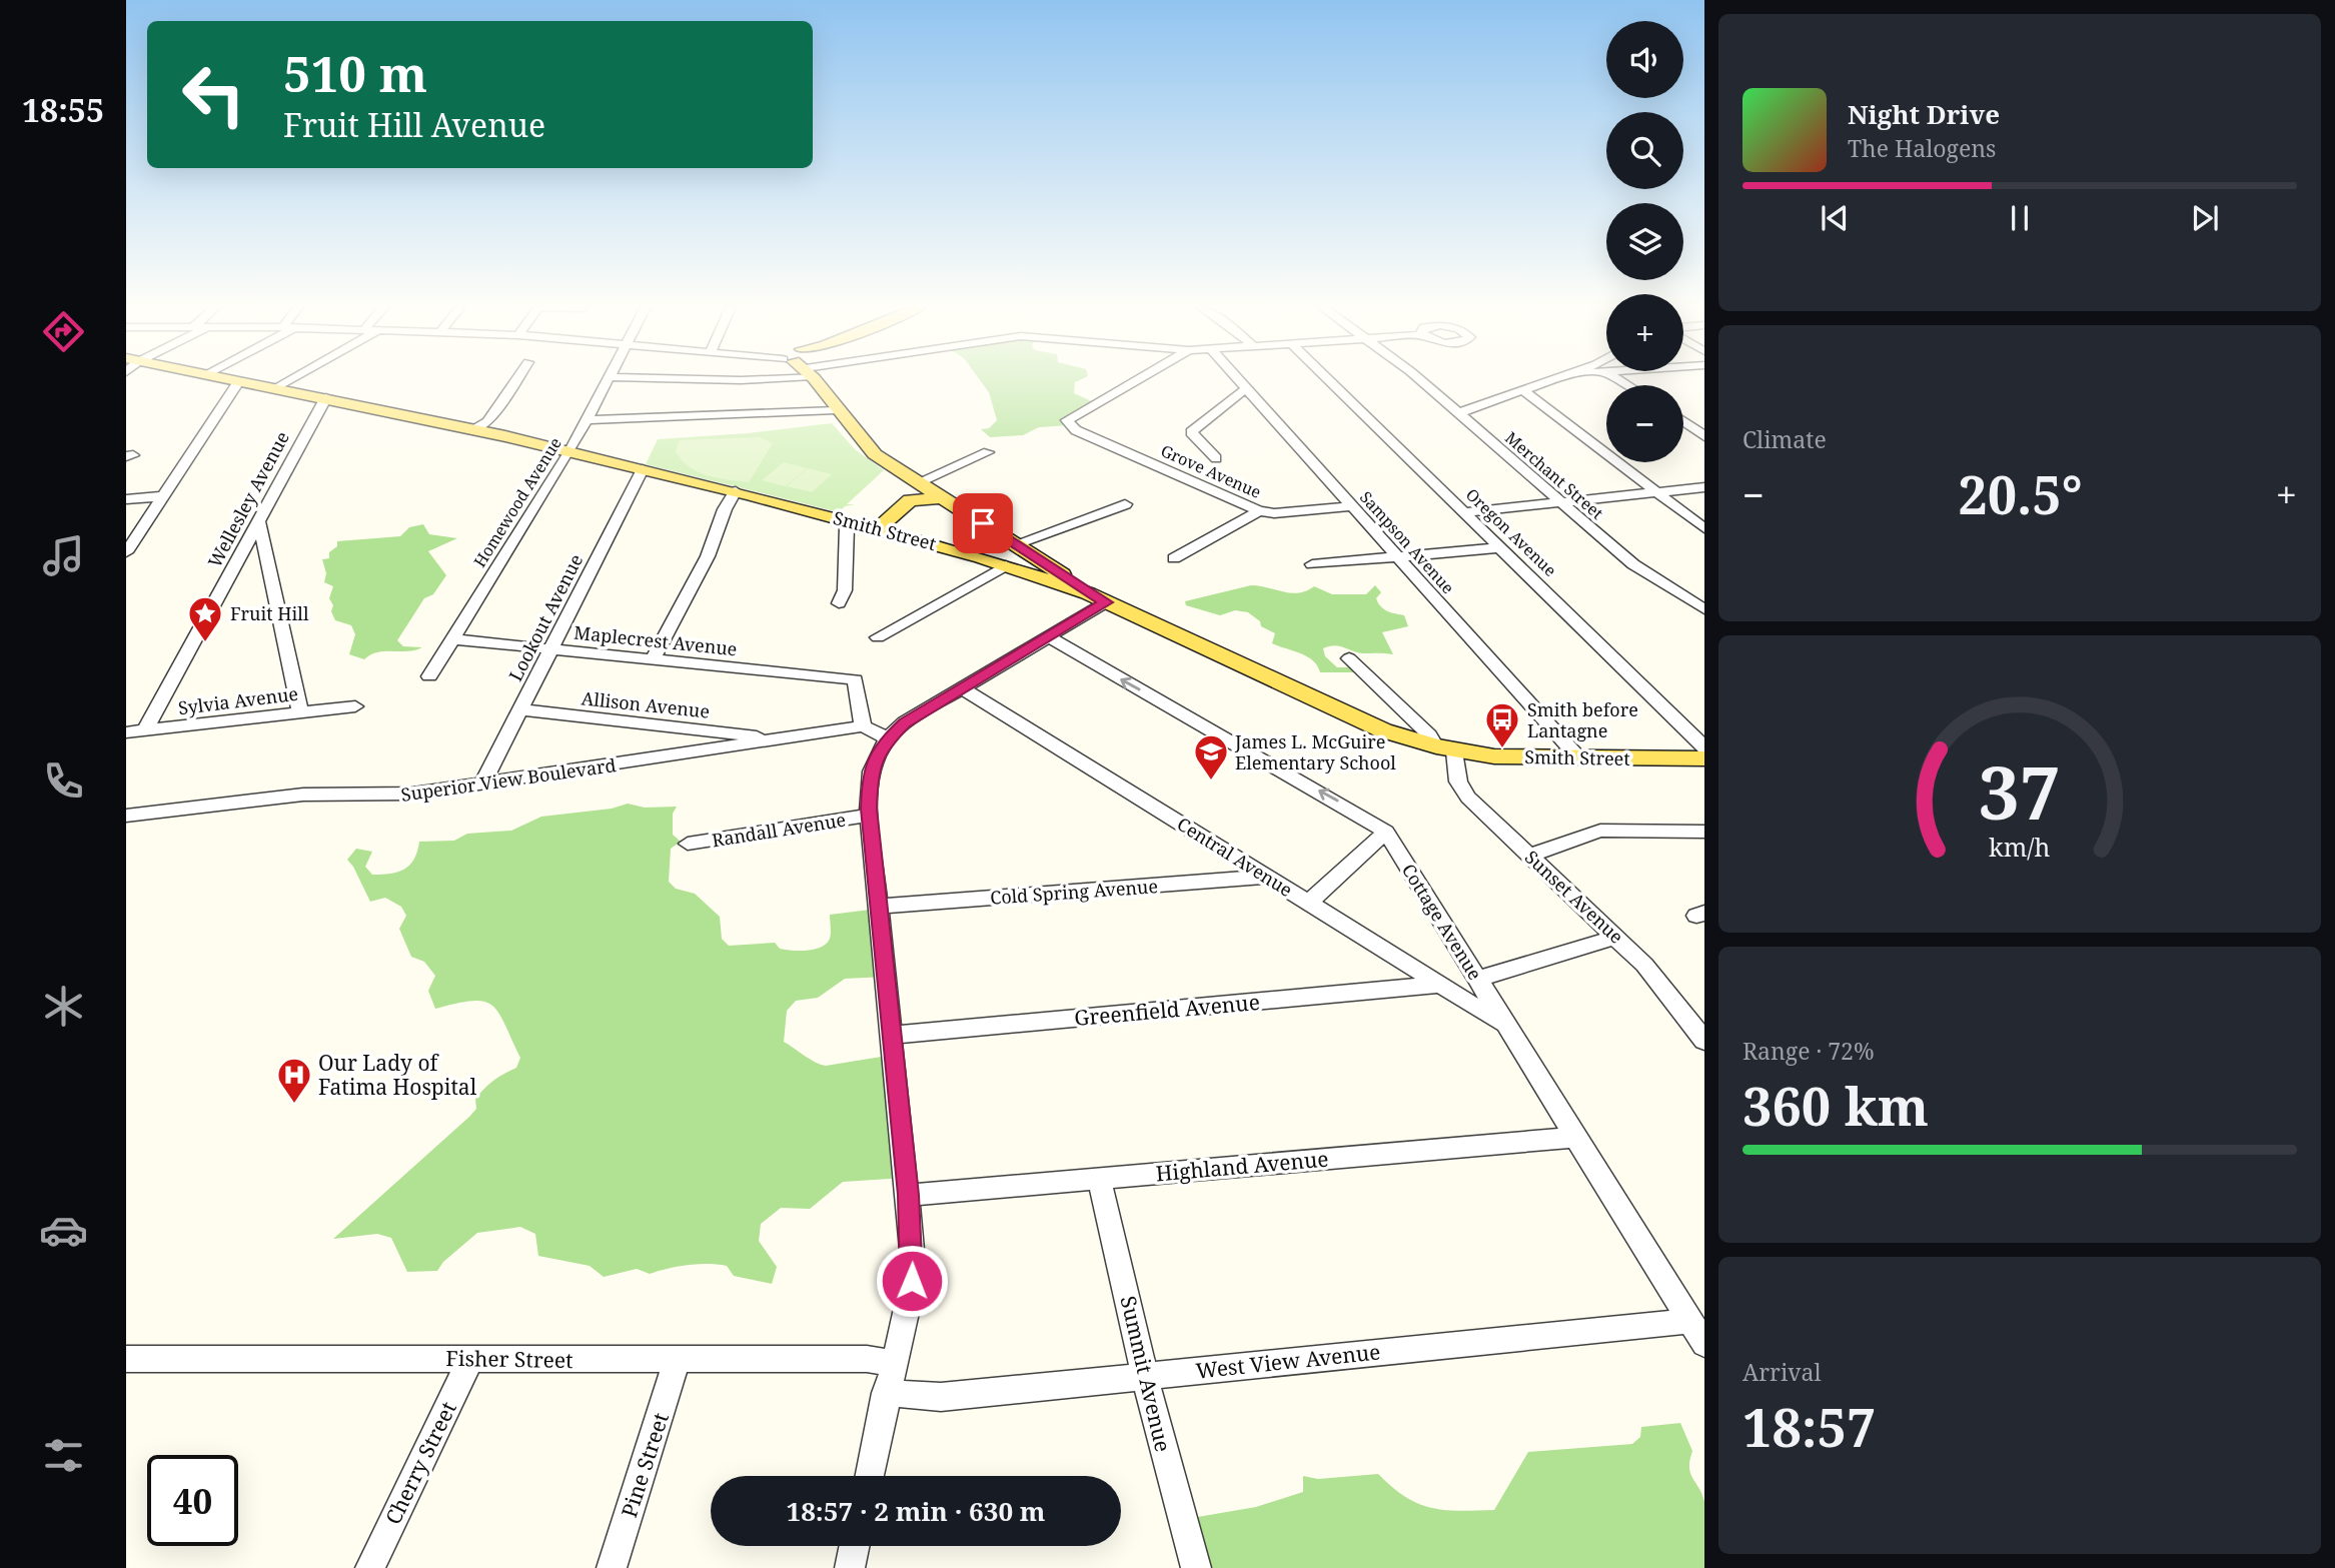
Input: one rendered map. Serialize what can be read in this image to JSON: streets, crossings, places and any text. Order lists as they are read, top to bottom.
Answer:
{
  "streets": {
    "main road": ["Smith Street"],
    "street": [
      "Grove Avenue",
      "Merchant Street",
      "Wellesley Avenue",
      "Homewood Avenue",
      "Oregon Avenue",
      "Sampson Avenue",
      "Lookout Avenue",
      "Maplecrest Avenue",
      "Sylvia Avenue",
      "Allison Avenue",
      "Superior View Boulevard",
      "Randall Avenue",
      "Central Avenue",
      "Cold Spring Avenue",
      "Sunset Avenue",
      "Cottage Avenue",
      "Greenfield Avenue",
      "Highland Avenue",
      "Fisher Street",
      "West View Avenue",
      "Summit Avenue",
      "Cherry Street",
      "Pine Street"
    ]
  },
  "crossings": [
    ["Grove Avenue", "Sampson Avenue"],
    ["Wellesley Avenue", "Smith Street"],
    ["Wellesley Avenue", "Sylvia Avenue"],
    ["Homewood Avenue", "Smith Street"],
    ["Homewood Avenue", "Maplecrest Avenue"],
    ["Smith Street", "Sampson Avenue"],
    ["Smith Street", "Lookout Avenue"],
    ["Smith Street", "Sunset Avenue"],
    ["Lookout Avenue", "Maplecrest Avenue"],
    ["Lookout Avenue", "Allison Avenue"],
    ["Lookout Avenue", "Superior View Boulevard"],
    ["Maplecrest Avenue", "Superior View Boulevard"],
    ["Allison Avenue", "Superior View Boulevard"],
    ["Central Avenue", "Cold Spring Avenue"],
    ["Central Avenue", "Cottage Avenue"],
    ["Central Avenue", "Greenfield Avenue"],
    ["Cottage Avenue", "Highland Avenue"],
    ["Cottage Avenue", "West View Avenue"],
    ["Highland Avenue", "Summit Avenue"],
    ["Fisher Street", "Cherry Street"],
    ["Fisher Street", "Pine Street"],
    ["West View Avenue", "Summit Avenue"]
  ],
  "places": {
    "place": ["Fruit Hill"],
    "bus stop": ["Smith before Lantagne"],
    "school or university": ["James L. McGuire Elementary School"],
    "hospital": ["Our Lady of Fatima Hospital"]
  },
  "page": {
    "tabs": "18:55",
    "map_buttons": ["+", "−"],
    "turn": ["510 m", "Fruit Hill Avenue"],
    "song": ["Night Drive", "The Halogens"],
    "tile": [
      "Climate",
      ["Range · 72%", "360 km"],
      ["Arrival", "18:57"]
    ],
    "heat": ["−", "20.5°", "+"],
    "limit": "40",
    "trip": "18:57 · 2 min · 630 m",
    "gauge": ["37", "km/h"]
  }
}
